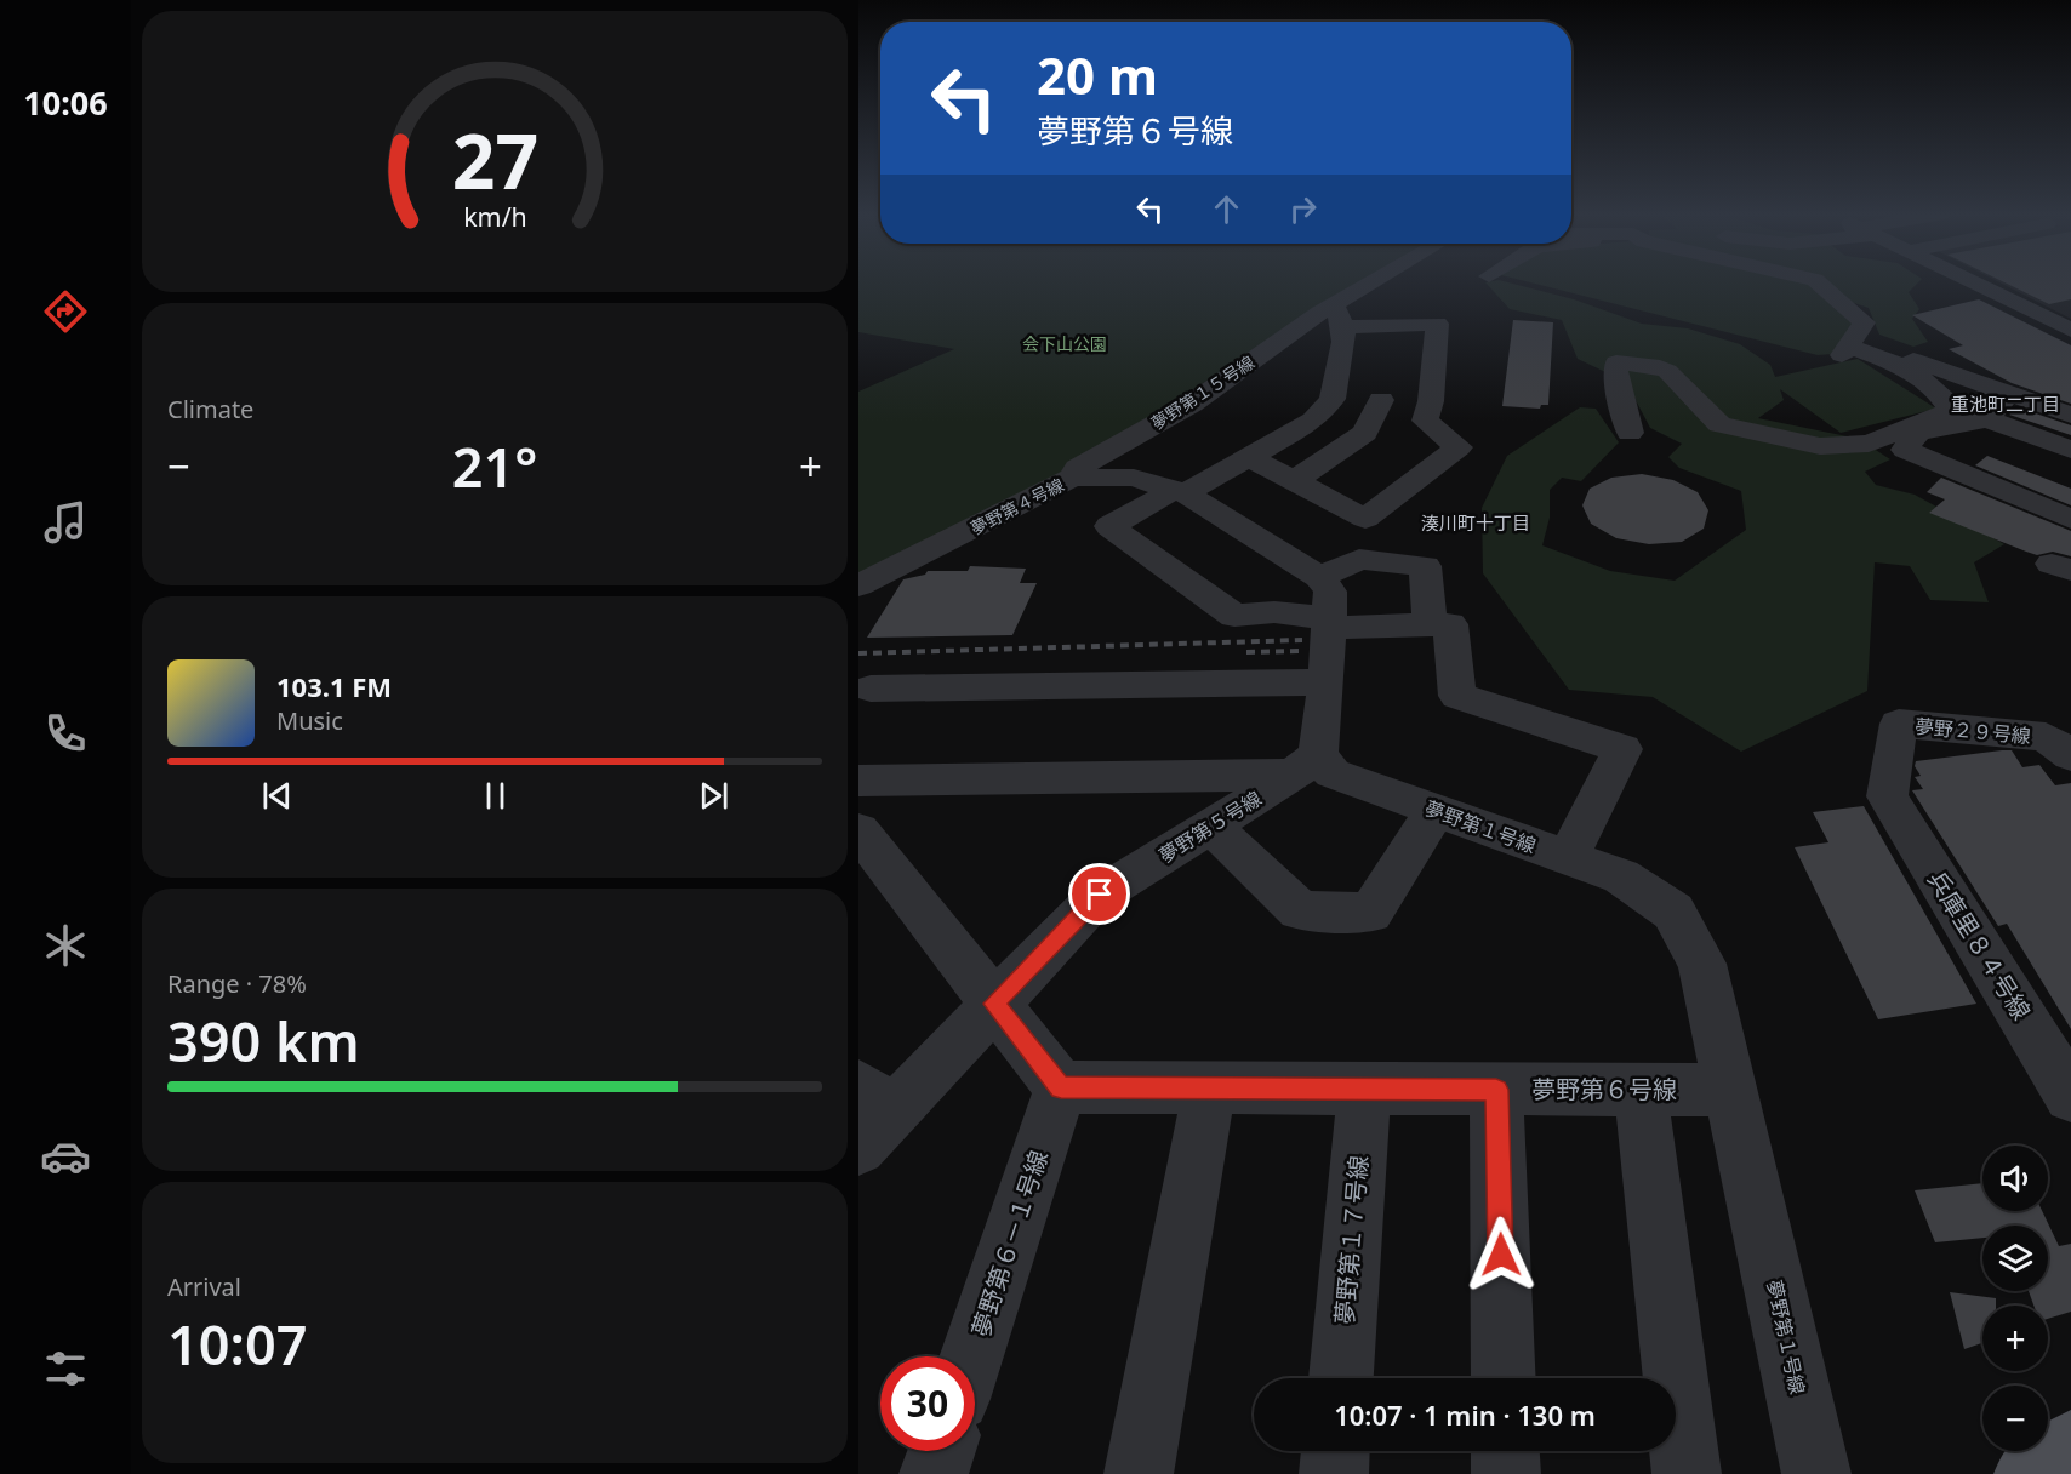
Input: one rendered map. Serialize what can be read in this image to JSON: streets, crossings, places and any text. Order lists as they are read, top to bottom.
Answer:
{
  "streets": {
    "street": [
      "夢野第１５号線",
      "夢野第４号線",
      "夢野２９号線",
      "夢野第５号線",
      "夢野第１号線",
      "兵庫里８４号線",
      "夢野第６号線",
      "夢野第１７号線",
      "夢野第６－１号線"
    ]
  },
  "crossings": [
    ["夢野第１５号線", "夢野第４号線"],
    ["夢野２９号線", "兵庫里８４号線"],
    ["夢野第５号線", "夢野第１号線"],
    ["夢野第１号線", "夢野第６号線"],
    ["夢野第６号線", "夢野第１７号線"],
    ["夢野第６号線", "夢野第６－１号線"]
  ],
  "districts": ["重池町二丁目", "湊川町十丁目"],
  "parks": ["会下山公園"],
  "page": {
    "tabs": "10:06",
    "turn": ["20 m", "夢野第６号線"],
    "tile": [
      "Climate",
      ["Range · 78%", "390 km"],
      ["Arrival", "10:07"]
    ],
    "heat": ["−", "21°", "+"],
    "song": ["103.1 FM", "Music"],
    "map_buttons": ["+", "−"],
    "limit": "30",
    "trip": "10:07 · 1 min · 130 m",
    "gauge": ["27", "km/h"]
  }
}
